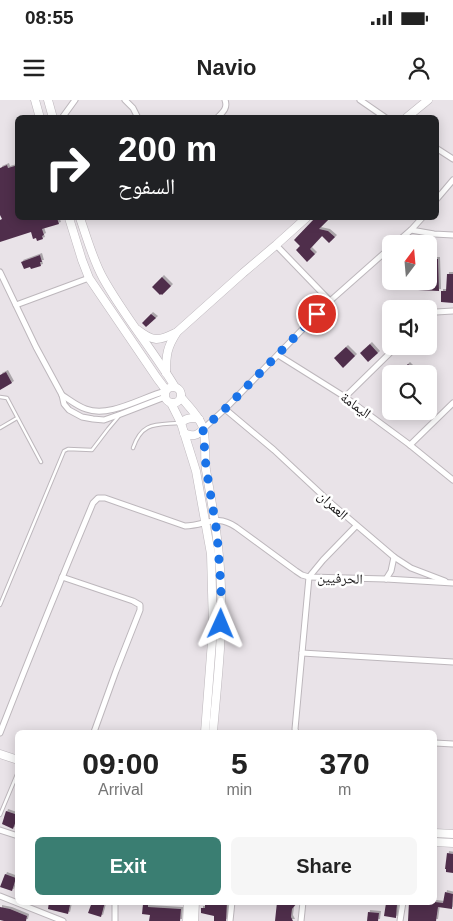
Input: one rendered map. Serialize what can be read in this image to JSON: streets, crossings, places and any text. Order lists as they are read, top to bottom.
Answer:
{
  "streets": {
    "street": ["اليمامة", "العمران", "الحرفيين"]
  },
  "crossings": [
    ["العمران", "الحرفيين"]
  ],
  "north": "top",
  "page": {
    "status": "08:55",
    "header": "Navio",
    "turn": ["200 m", "السفوح"],
    "eta": [
      "09:00",
      "Arrival",
      "5",
      "min",
      "370",
      "m"
    ],
    "buttons": ["Exit", "Share"]
  }
}
